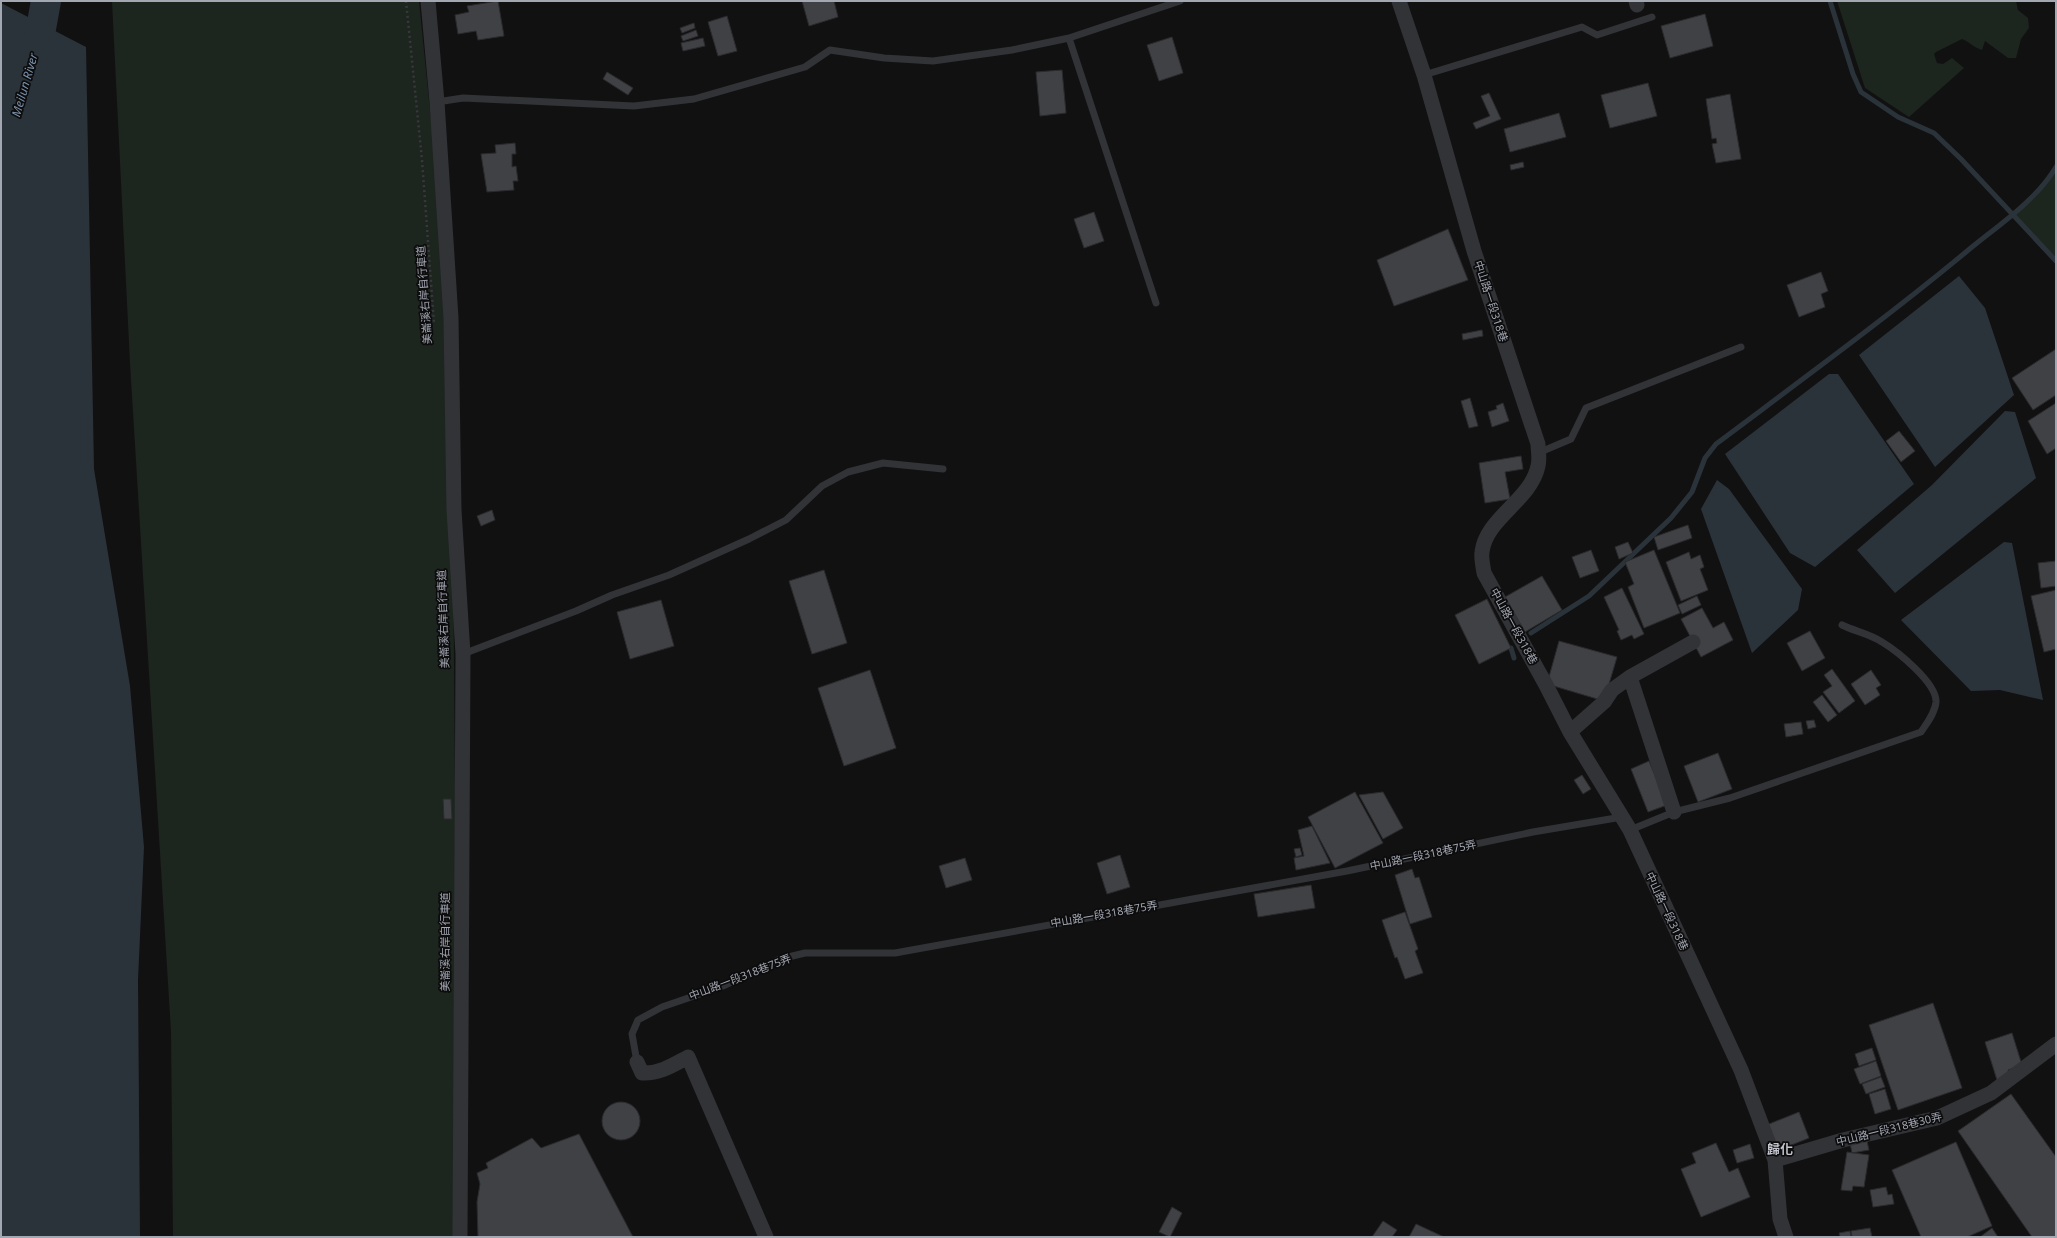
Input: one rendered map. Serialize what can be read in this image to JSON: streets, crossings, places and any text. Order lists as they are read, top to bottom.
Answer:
{
  "streets": {
    "street": ["中山路一段318巷", "中山路一段318巷30弄"],
    "lane": ["中山路一段318巷75弄"],
    "path": ["美崙溪右岸自行車道"]
  },
  "crossings": [
    ["中山路一段318巷", "中山路一段318巷75弄"],
    ["中山路一段318巷", "中山路一段318巷30弄"]
  ],
  "districts": ["歸化"],
  "water": ["Meilun River"]
}
